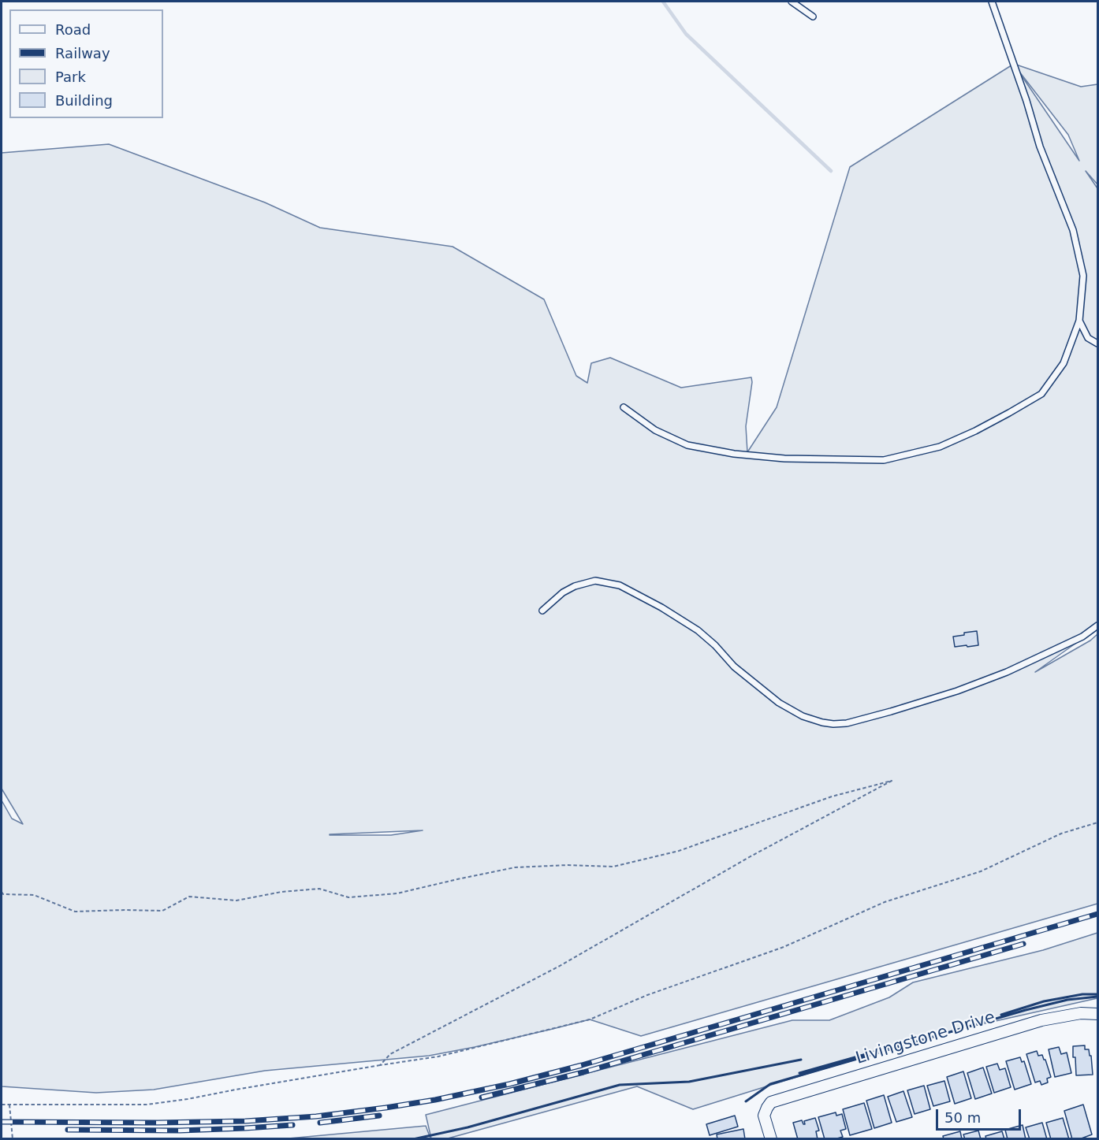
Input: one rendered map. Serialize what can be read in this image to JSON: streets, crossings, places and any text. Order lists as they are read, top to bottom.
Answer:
{
  "streets": {
    "street": ["Livingstone Drive"]
  },
  "legend": [
    "Road",
    "Railway",
    "Park",
    "Building"
  ],
  "scale_bar": "50 m"
}
